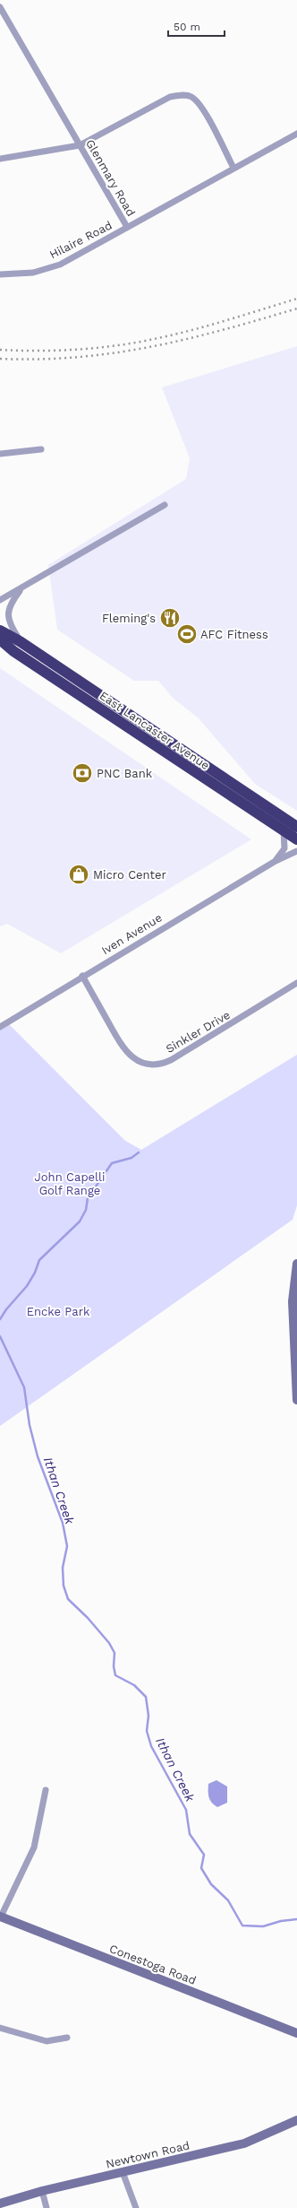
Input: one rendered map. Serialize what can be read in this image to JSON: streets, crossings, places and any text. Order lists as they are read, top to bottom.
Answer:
{
  "streets": {
    "highway": ["East Lancaster Avenue"],
    "main road": ["Conestoga Road", "Newtown Road"],
    "street": [
      "Glenmary Road",
      "Hilaire Road",
      "Iven Avenue",
      "Sinkler Drive"
    ]
  },
  "crossings": [
    ["Glenmary Road", "Hilaire Road"],
    ["East Lancaster Avenue", "Iven Avenue"],
    ["Iven Avenue", "Sinkler Drive"]
  ],
  "water": ["Ithan Creek"],
  "parks": ["John Capelli Golf Range", "Encke Park"],
  "places": {
    "restaurant": ["Fleming's"],
    "sports": ["AFC Fitness"],
    "bank": ["PNC Bank"],
    "shop": ["Micro Center"]
  },
  "scale_bar": "50 m"
}
